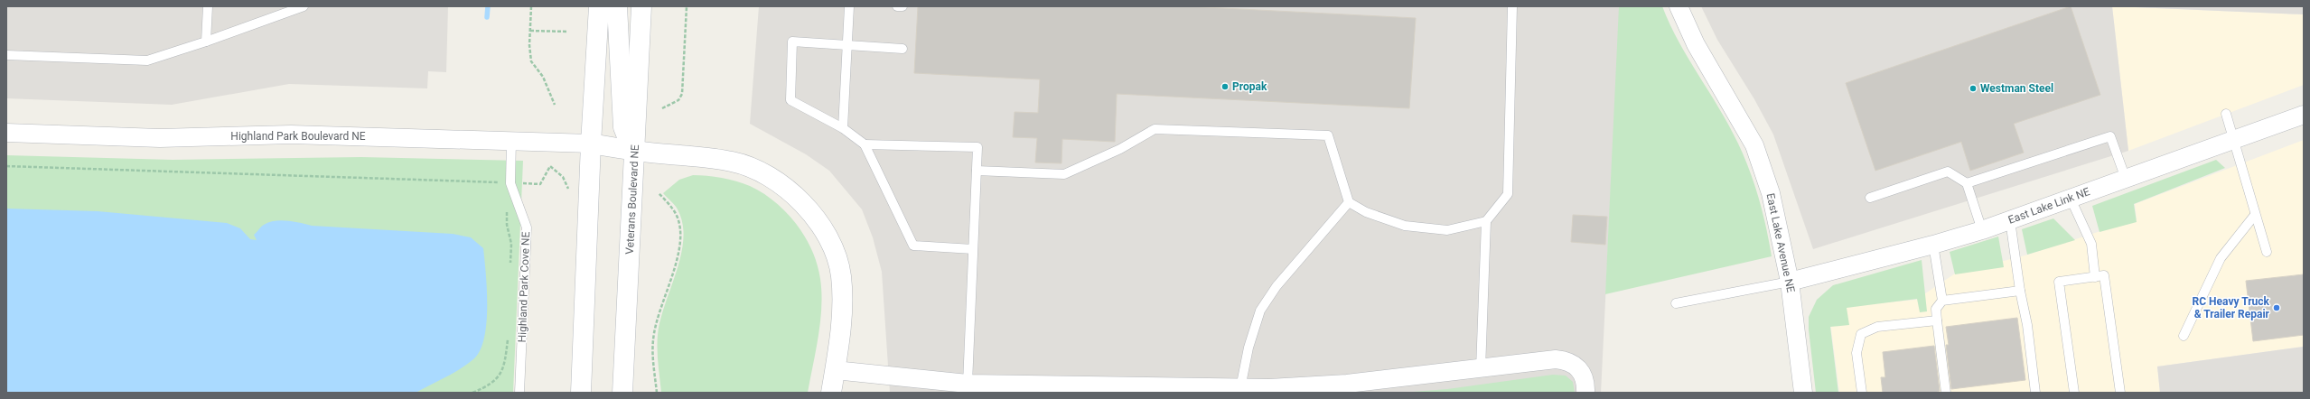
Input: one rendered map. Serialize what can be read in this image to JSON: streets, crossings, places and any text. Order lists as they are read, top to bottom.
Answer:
{
  "streets": {
    "main road": ["Veterans Boulevard NE"],
    "street": ["Highland Park Boulevard NE", "East Lake Link NE", "East Lake Avenue NE"],
    "lane": ["Highland Park Cove NE"]
  },
  "crossings": [
    ["Highland Park Boulevard NE", "Highland Park Cove NE"],
    ["East Lake Link NE", "East Lake Avenue NE"]
  ],
  "places": ["Propak", "Westman Steel", "RC Heavy Truck & Trailer Repair"]
}
